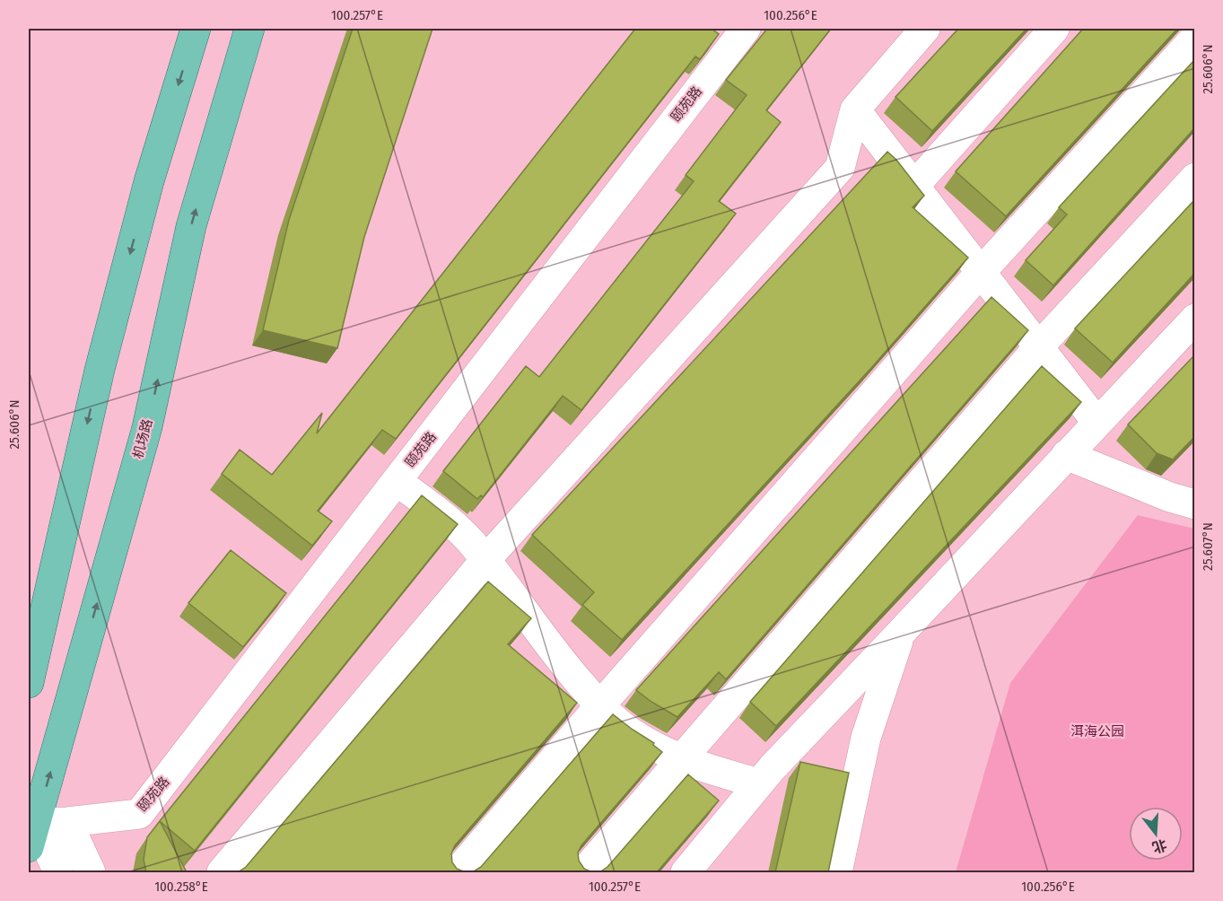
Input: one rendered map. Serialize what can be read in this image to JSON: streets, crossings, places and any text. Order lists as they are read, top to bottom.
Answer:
{
  "streets": {
    "main road": ["机场路"],
    "street": ["颐苑路"]
  },
  "crossings": [
    ["颐苑路", "机场路"]
  ],
  "parks": ["洱海公园"],
  "north": "bottom",
  "coordinates": [
    "100.257°E",
    "100.256°E",
    "25.606°N",
    "25.607°N",
    "100.258°E"
  ]
}
